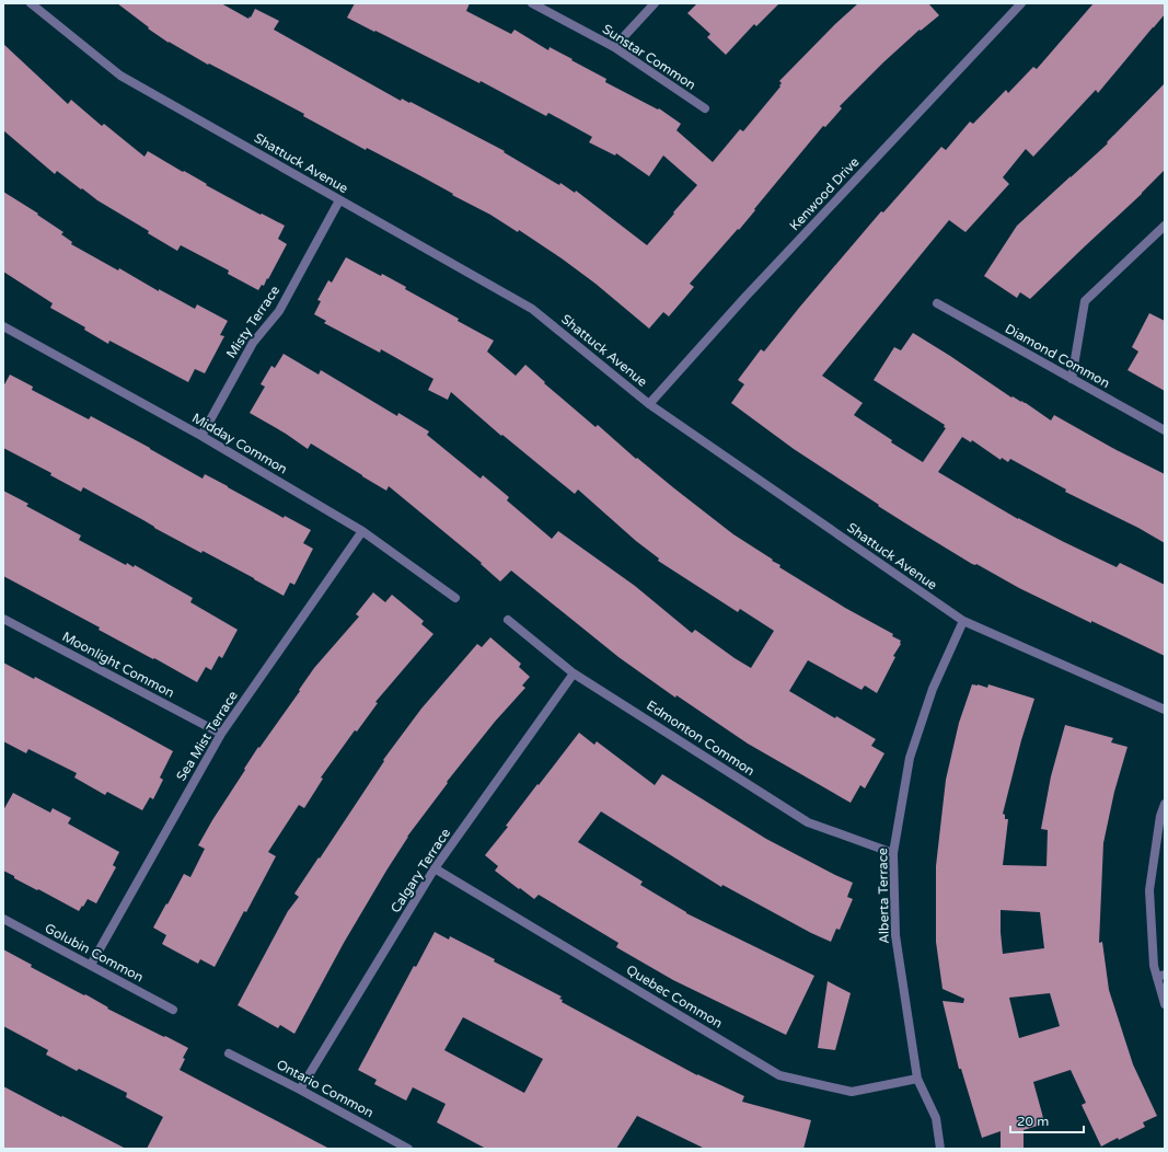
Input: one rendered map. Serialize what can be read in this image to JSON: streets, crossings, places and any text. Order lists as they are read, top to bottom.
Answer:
{
  "streets": {
    "street": [
      "Sunstar Common",
      "Shattuck Avenue",
      "Kenwood Drive",
      "Misty Terrace",
      "Diamond Common",
      "Midday Common",
      "Moonlight Common",
      "Sea Mist Terrace",
      "Edmonton Common",
      "Calgary Terrace",
      "Alberta Terrace",
      "Golubin Common",
      "Quebec Common",
      "Ontario Common"
    ]
  },
  "crossings": [
    ["Shattuck Avenue", "Kenwood Drive"],
    ["Shattuck Avenue", "Misty Terrace"],
    ["Shattuck Avenue", "Alberta Terrace"],
    ["Misty Terrace", "Midday Common"],
    ["Midday Common", "Sea Mist Terrace"],
    ["Moonlight Common", "Sea Mist Terrace"],
    ["Sea Mist Terrace", "Golubin Common"],
    ["Edmonton Common", "Calgary Terrace"],
    ["Edmonton Common", "Alberta Terrace"],
    ["Calgary Terrace", "Quebec Common"],
    ["Calgary Terrace", "Ontario Common"],
    ["Alberta Terrace", "Quebec Common"]
  ],
  "scale_bar": "20 m"
}
